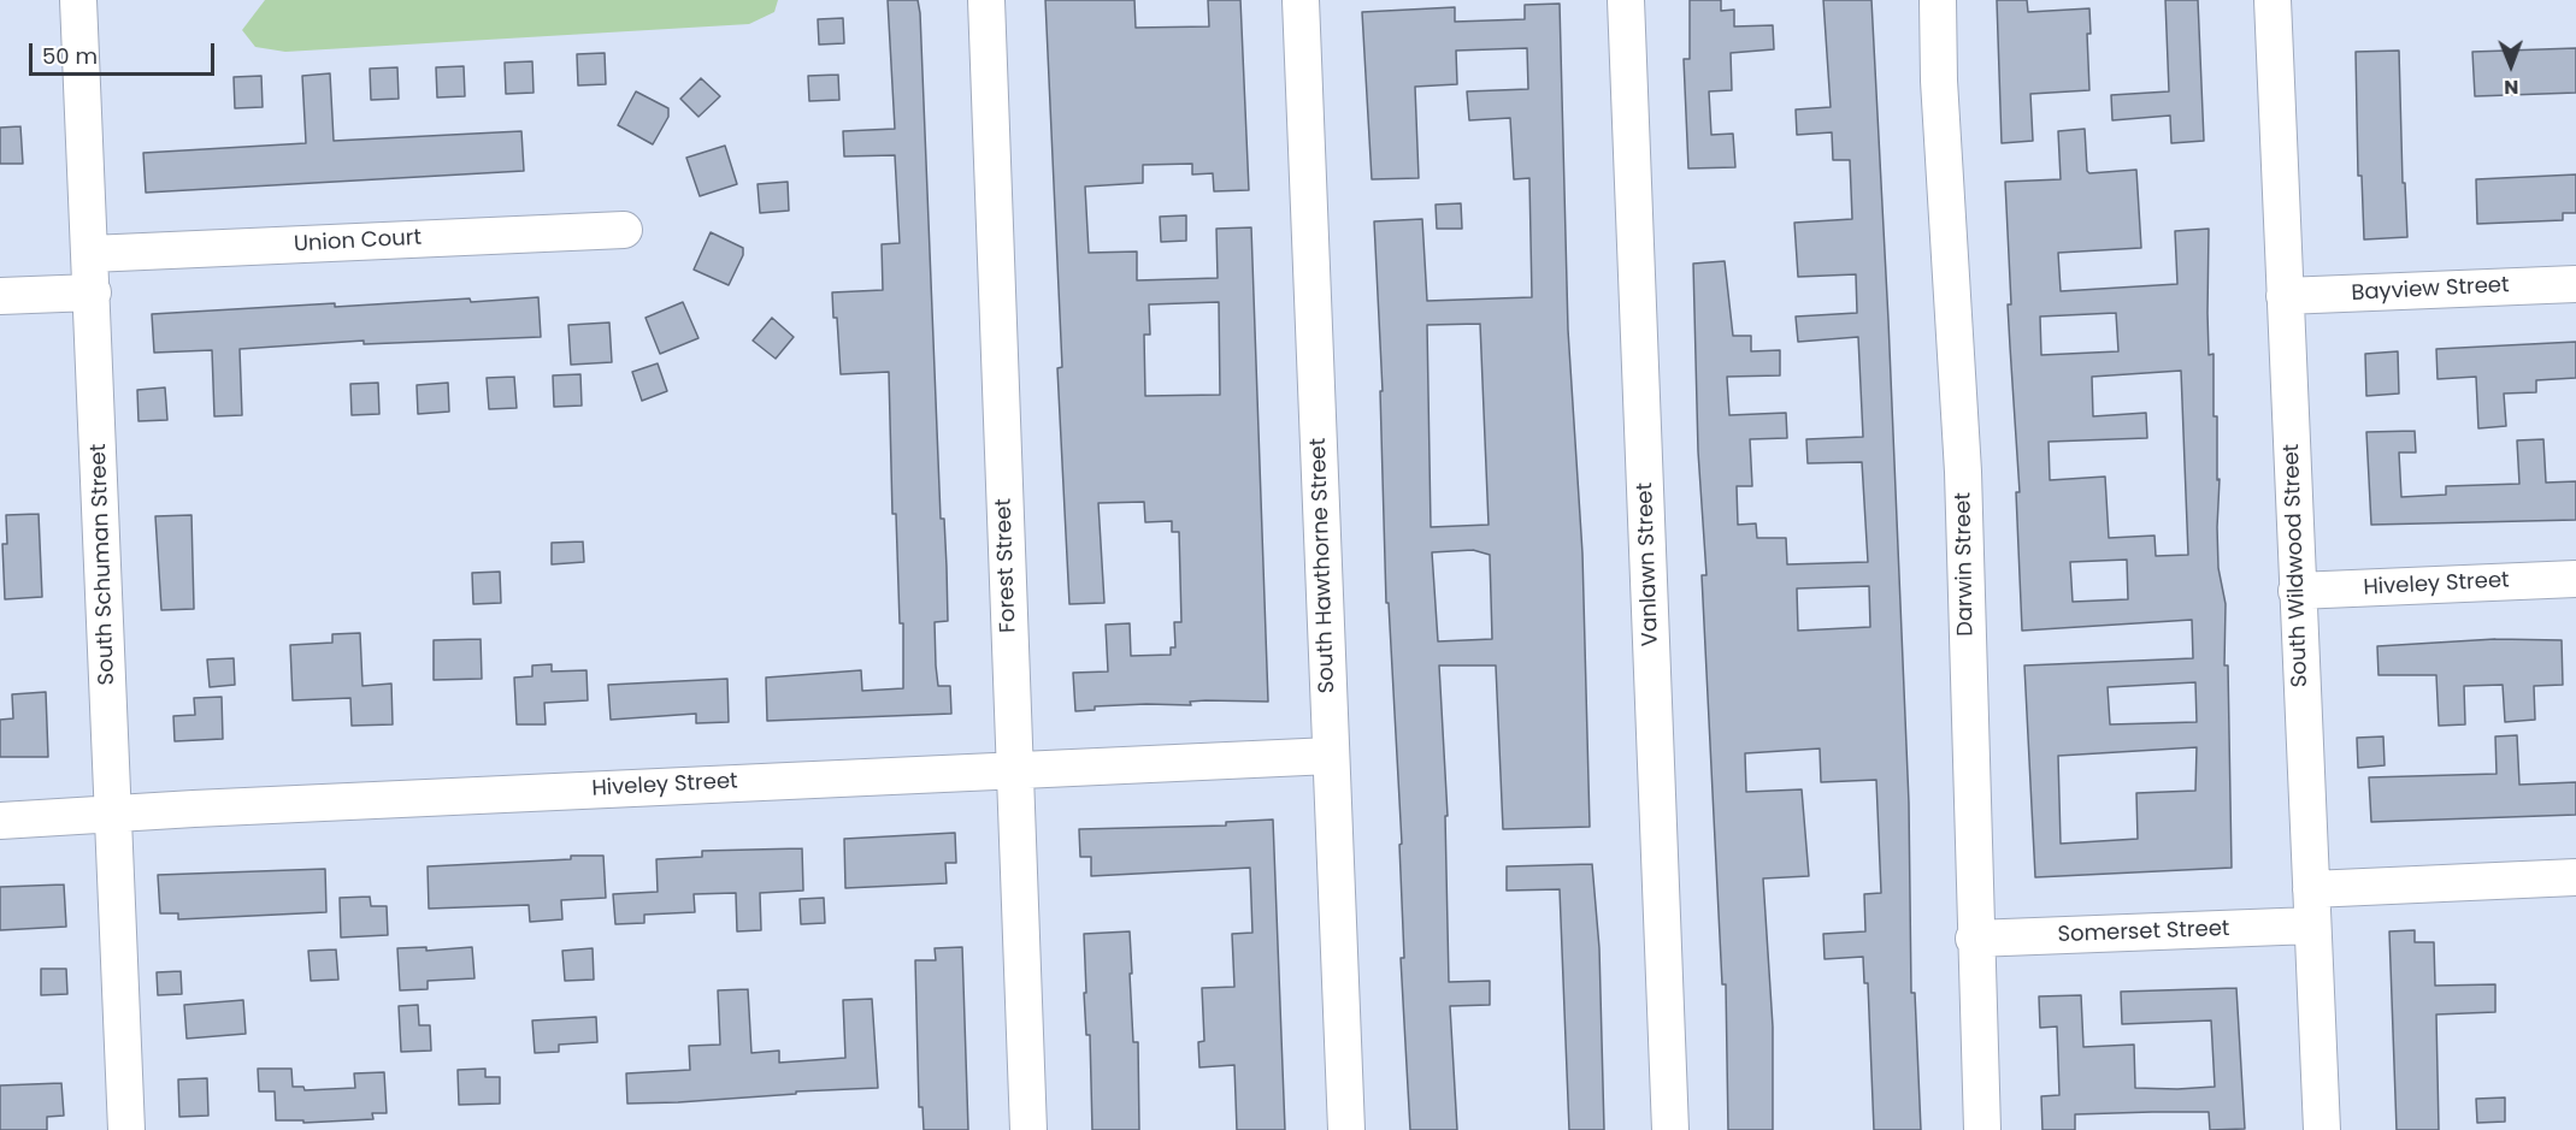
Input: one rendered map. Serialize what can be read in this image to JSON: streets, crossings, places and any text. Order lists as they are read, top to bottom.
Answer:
{
  "streets": {
    "street": [
      "Union Court",
      "Bayview Street",
      "South Schuman Street",
      "Vanlawn Street",
      "Darwin Street",
      "Forest Street",
      "South Hawthorne Street",
      "South Wildwood Street",
      "Hiveley Street",
      "Somerset Street"
    ]
  },
  "crossings": [
    ["Union Court", "South Schuman Street"],
    ["Bayview Street", "South Wildwood Street"],
    ["South Schuman Street", "Hiveley Street"],
    ["Darwin Street", "Somerset Street"],
    ["Forest Street", "Hiveley Street"],
    ["South Hawthorne Street", "Hiveley Street"],
    ["South Wildwood Street", "Hiveley Street"],
    ["South Wildwood Street", "Somerset Street"]
  ],
  "scale_bar": "50 m",
  "north": "bottom"
}
